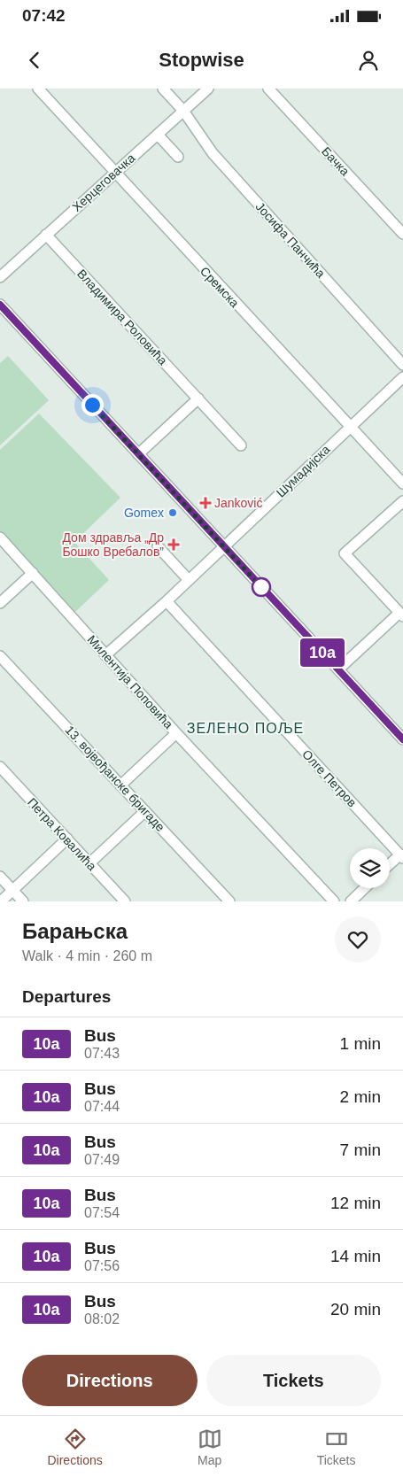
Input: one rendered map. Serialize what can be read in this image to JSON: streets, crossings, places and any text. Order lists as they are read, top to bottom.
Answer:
{
  "streets": {
    "street": [
      "Бачка",
      "Херцеговачка",
      "Јосифа Панчића",
      "Сремска",
      "Владимира Роловића",
      "Шумадијска",
      "Милентија Поповића",
      "13. војвођанске бригаде",
      "Олге Петров",
      "Петра Ковалића"
    ]
  },
  "crossings": [
    ["Херцеговачка", "Јосифа Панчића"],
    ["Херцеговачка", "Сремска"],
    ["Херцеговачка", "Владимира Роловића"],
    ["Сремска", "Шумадијска"],
    ["Шумадијска", "Милентија Поповића"],
    ["Шумадијска", "Олге Петров"]
  ],
  "districts": ["ЗЕЛЕНО ПОЉЕ"],
  "places": {
    "health": ["Janković", "Дом здравља „Др Бошко Вребалов”"],
    "other": ["Gomex"]
  },
  "lines": ["bus line 10а"],
  "page": {
    "status": "07:42",
    "header": "Stopwise",
    "on_map": "10а",
    "heading": [
      ["Барањска", "Walk · 4 min · 260 m"],
      "Departures"
    ],
    "list": [
      {
        "mark": "10а",
        "name": "Bus",
        "note": "07:43",
        "value": "1 min"
      },
      {
        "mark": "10а",
        "name": "Bus",
        "note": "07:44",
        "value": "2 min"
      },
      {
        "mark": "10а",
        "name": "Bus",
        "note": "07:49",
        "value": "7 min"
      },
      {
        "mark": "10а",
        "name": "Bus",
        "note": "07:54",
        "value": "12 min"
      },
      {
        "mark": "10а",
        "name": "Bus",
        "note": "07:56",
        "value": "14 min"
      },
      {
        "mark": "10а",
        "name": "Bus",
        "note": "08:02",
        "value": "20 min"
      }
    ],
    "buttons": ["Directions", "Tickets"],
    "tabs": ["Directions", "Map", "Tickets"]
  }
}
